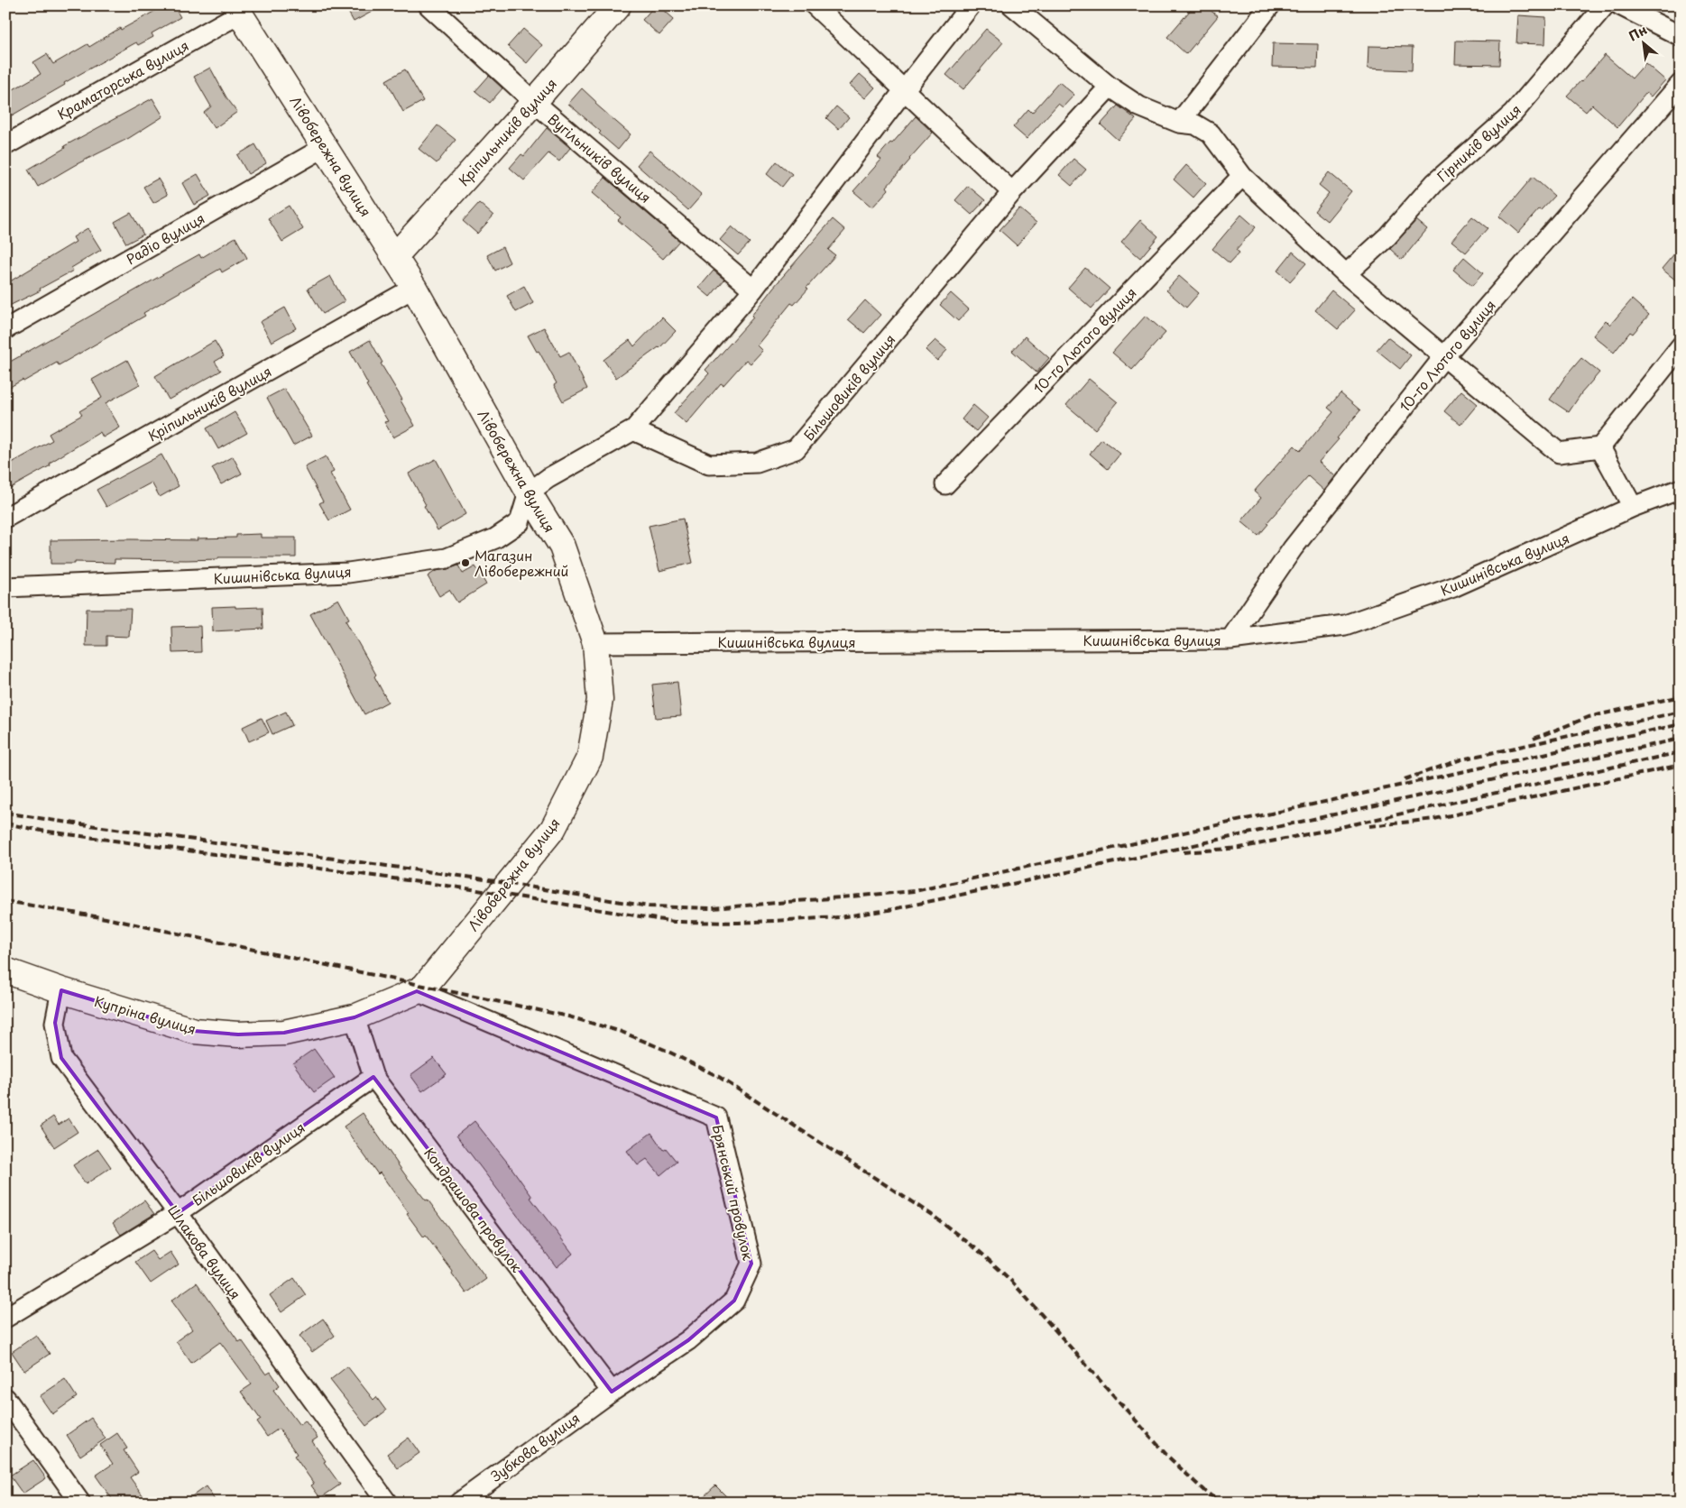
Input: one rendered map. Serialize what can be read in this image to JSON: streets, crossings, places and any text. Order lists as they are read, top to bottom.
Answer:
{
  "streets": {
    "main road": ["Кріпильників вулиця", "Лівобережна вулиця", "Купріна вулиця"],
    "street": [
      "Краматорська вулиця",
      "Гірників вулиця",
      "Вугільників вулиця",
      "Радіо вулиця",
      "10-го Лютого вулиця",
      "Більшовиків вулиця",
      "Кишинівська вулиця",
      "Брянський провулок",
      "Кондрашова провулок",
      "Шлакова вулиця",
      "Зубкова вулиця"
    ]
  },
  "crossings": [
    ["Краматорська вулиця", "Лівобережна вулиця"],
    ["Кріпильників вулиця", "Лівобережна вулиця"],
    ["Кріпильників вулиця", "Вугільників вулиця"],
    ["Лівобережна вулиця", "Радіо вулиця"],
    ["Лівобережна вулиця", "Кишинівська вулиця"],
    ["Лівобережна вулиця", "Купріна вулиця"],
    ["Лівобережна вулиця", "Брянський провулок"],
    ["10-го Лютого вулиця", "Кишинівська вулиця"],
    ["Більшовиків вулиця", "Кондрашова провулок"],
    ["Більшовиків вулиця", "Шлакова вулиця"],
    ["Купріна вулиця", "Брянський провулок"],
    ["Купріна вулиця", "Кондрашова провулок"],
    ["Купріна вулиця", "Шлакова вулиця"],
    ["Брянський провулок", "Кондрашова провулок"],
    ["Брянський провулок", "Зубкова вулиця"],
    ["Кондрашова провулок", "Зубкова вулиця"]
  ],
  "places": ["Магазин Лівобережний"],
  "north": "top left"
}
